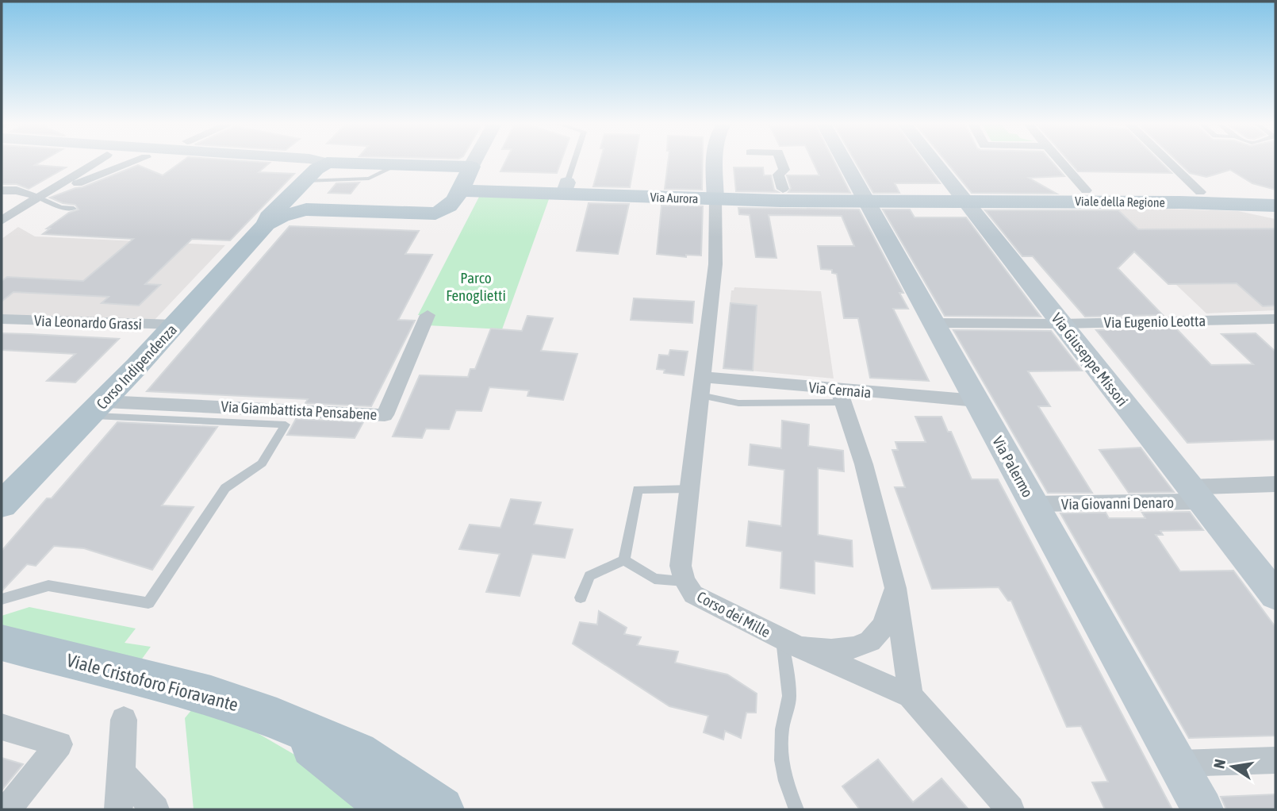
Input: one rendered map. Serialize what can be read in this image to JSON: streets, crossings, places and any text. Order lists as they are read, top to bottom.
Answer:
{
  "streets": {
    "main road": [
      "Via Aurora",
      "Viale della Regione",
      "Via Giuseppe Missori",
      "Corso Indipendenza",
      "Via Palermo",
      "Corso dei Mille",
      "Viale Cristoforo Fioravante"
    ],
    "street": [
      "Via Eugenio Leotta",
      "Via Leonardo Grassi",
      "Via Cernaia",
      "Via Giambattista Pensabene",
      "Via Giovanni Denaro"
    ]
  },
  "crossings": [
    ["Via Aurora", "Viale della Regione"],
    ["Via Aurora", "Via Giuseppe Missori"],
    ["Via Aurora", "Via Palermo"],
    ["Via Aurora", "Corso dei Mille"],
    ["Viale della Regione", "Via Giuseppe Missori"],
    ["Via Eugenio Leotta", "Via Giuseppe Missori"],
    ["Via Eugenio Leotta", "Via Palermo"],
    ["Via Leonardo Grassi", "Corso Indipendenza"],
    ["Via Giuseppe Missori", "Via Giovanni Denaro"],
    ["Corso Indipendenza", "Via Giambattista Pensabene"],
    ["Via Cernaia", "Via Palermo"],
    ["Via Cernaia", "Corso dei Mille"],
    ["Via Palermo", "Via Giovanni Denaro"]
  ],
  "parks": ["Parco Fenoglietti"],
  "north": "left"
}
